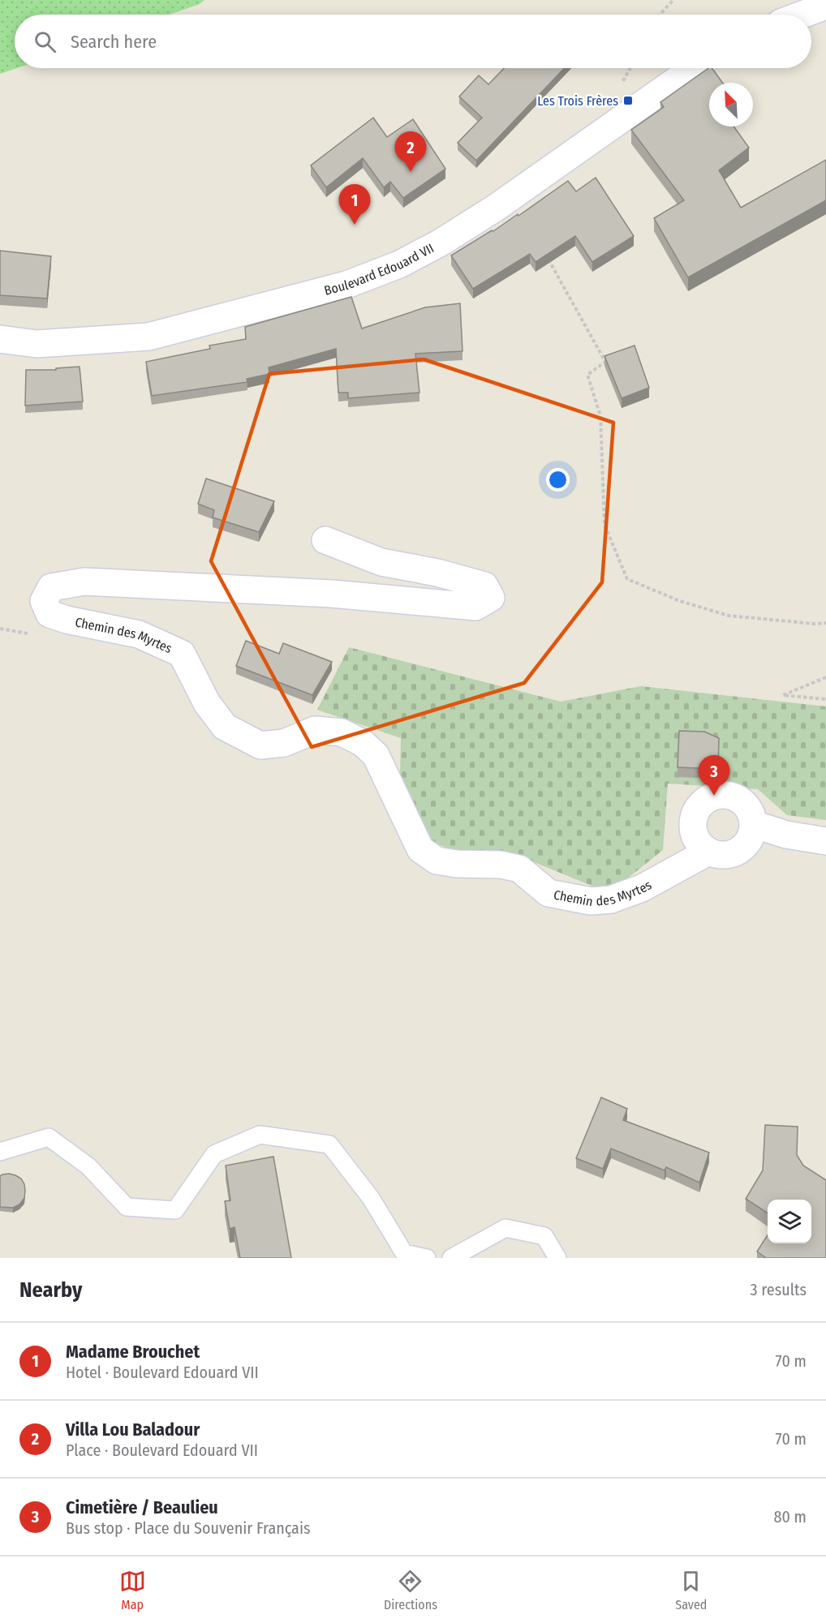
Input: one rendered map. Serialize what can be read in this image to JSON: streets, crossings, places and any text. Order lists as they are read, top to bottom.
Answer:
{
  "streets": {
    "street": ["Boulevard Edouard VII", "Chemin des Myrtes"]
  },
  "places": {
    "transit": ["Les Trois Frères"]
  },
  "north": "top left",
  "page": {
    "search": "Search here",
    "pins": ["2", "1", "3"],
    "heading": ["Nearby", "3 results"],
    "list": [
      {
        "mark": "1",
        "name": "Madame Brouchet",
        "note": "Hotel · Boulevard Edouard VII",
        "value": "70 m"
      },
      {
        "mark": "2",
        "name": "Villa Lou Baladour",
        "note": "Place · Boulevard Edouard VII",
        "value": "70 m"
      },
      {
        "mark": "3",
        "name": "Cimetière / Beaulieu",
        "note": "Bus stop · Place du Souvenir Français",
        "value": "80 m"
      }
    ],
    "nav": ["Map", "Directions", "Saved"]
  }
}
